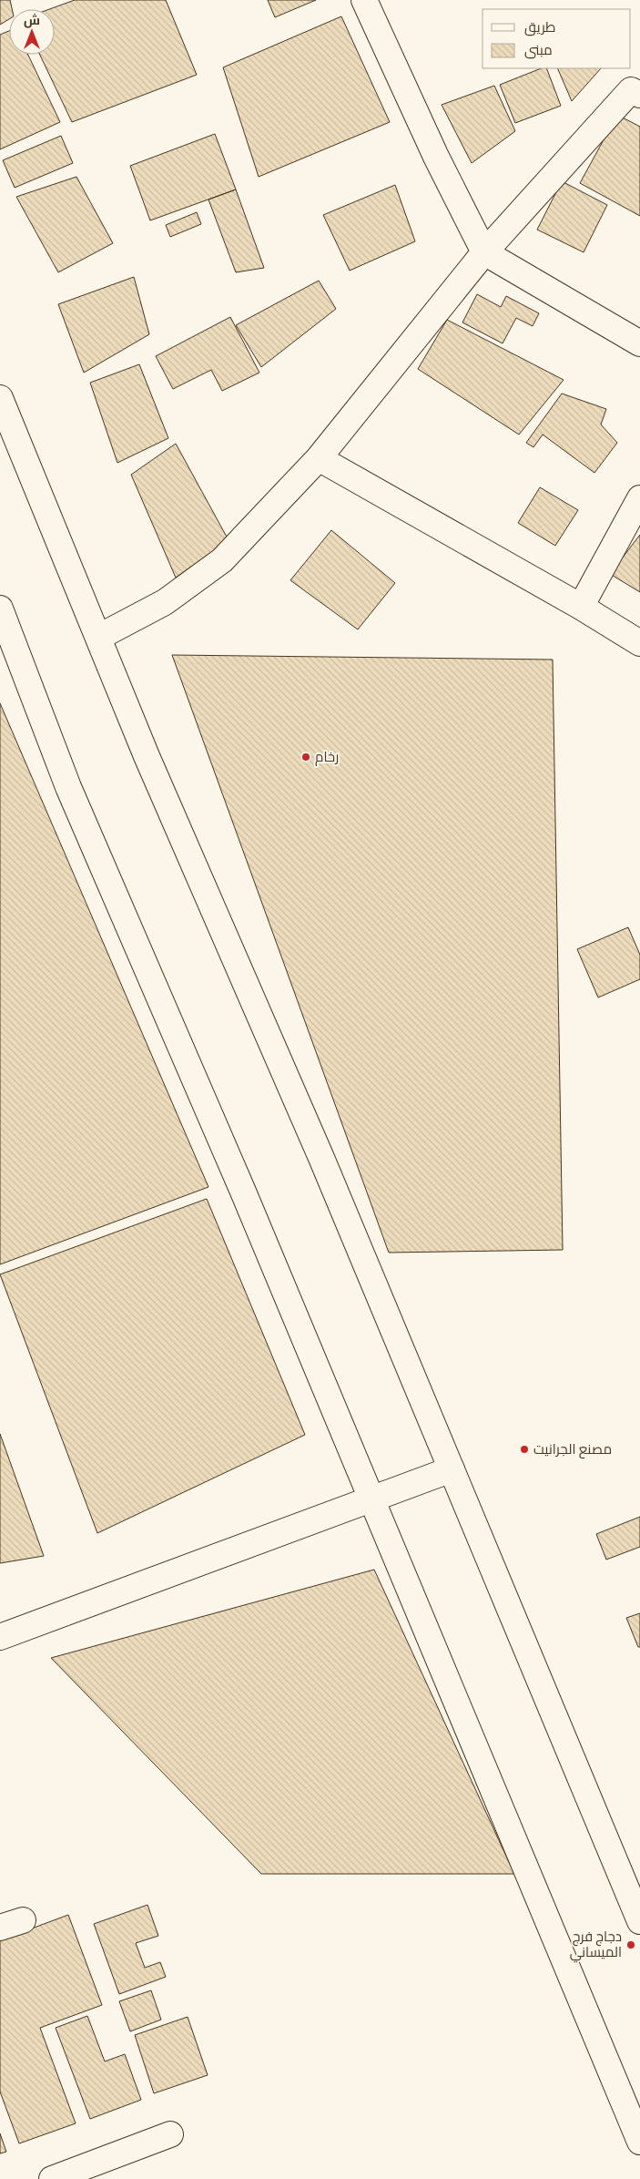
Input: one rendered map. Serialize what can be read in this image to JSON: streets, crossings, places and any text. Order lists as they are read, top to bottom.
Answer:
{
  "places": ["رخام", "مصنع الجرانيت", "دجاج فرج الميساني"],
  "legend": ["طريق", "مبنى"],
  "north": "top"
}
